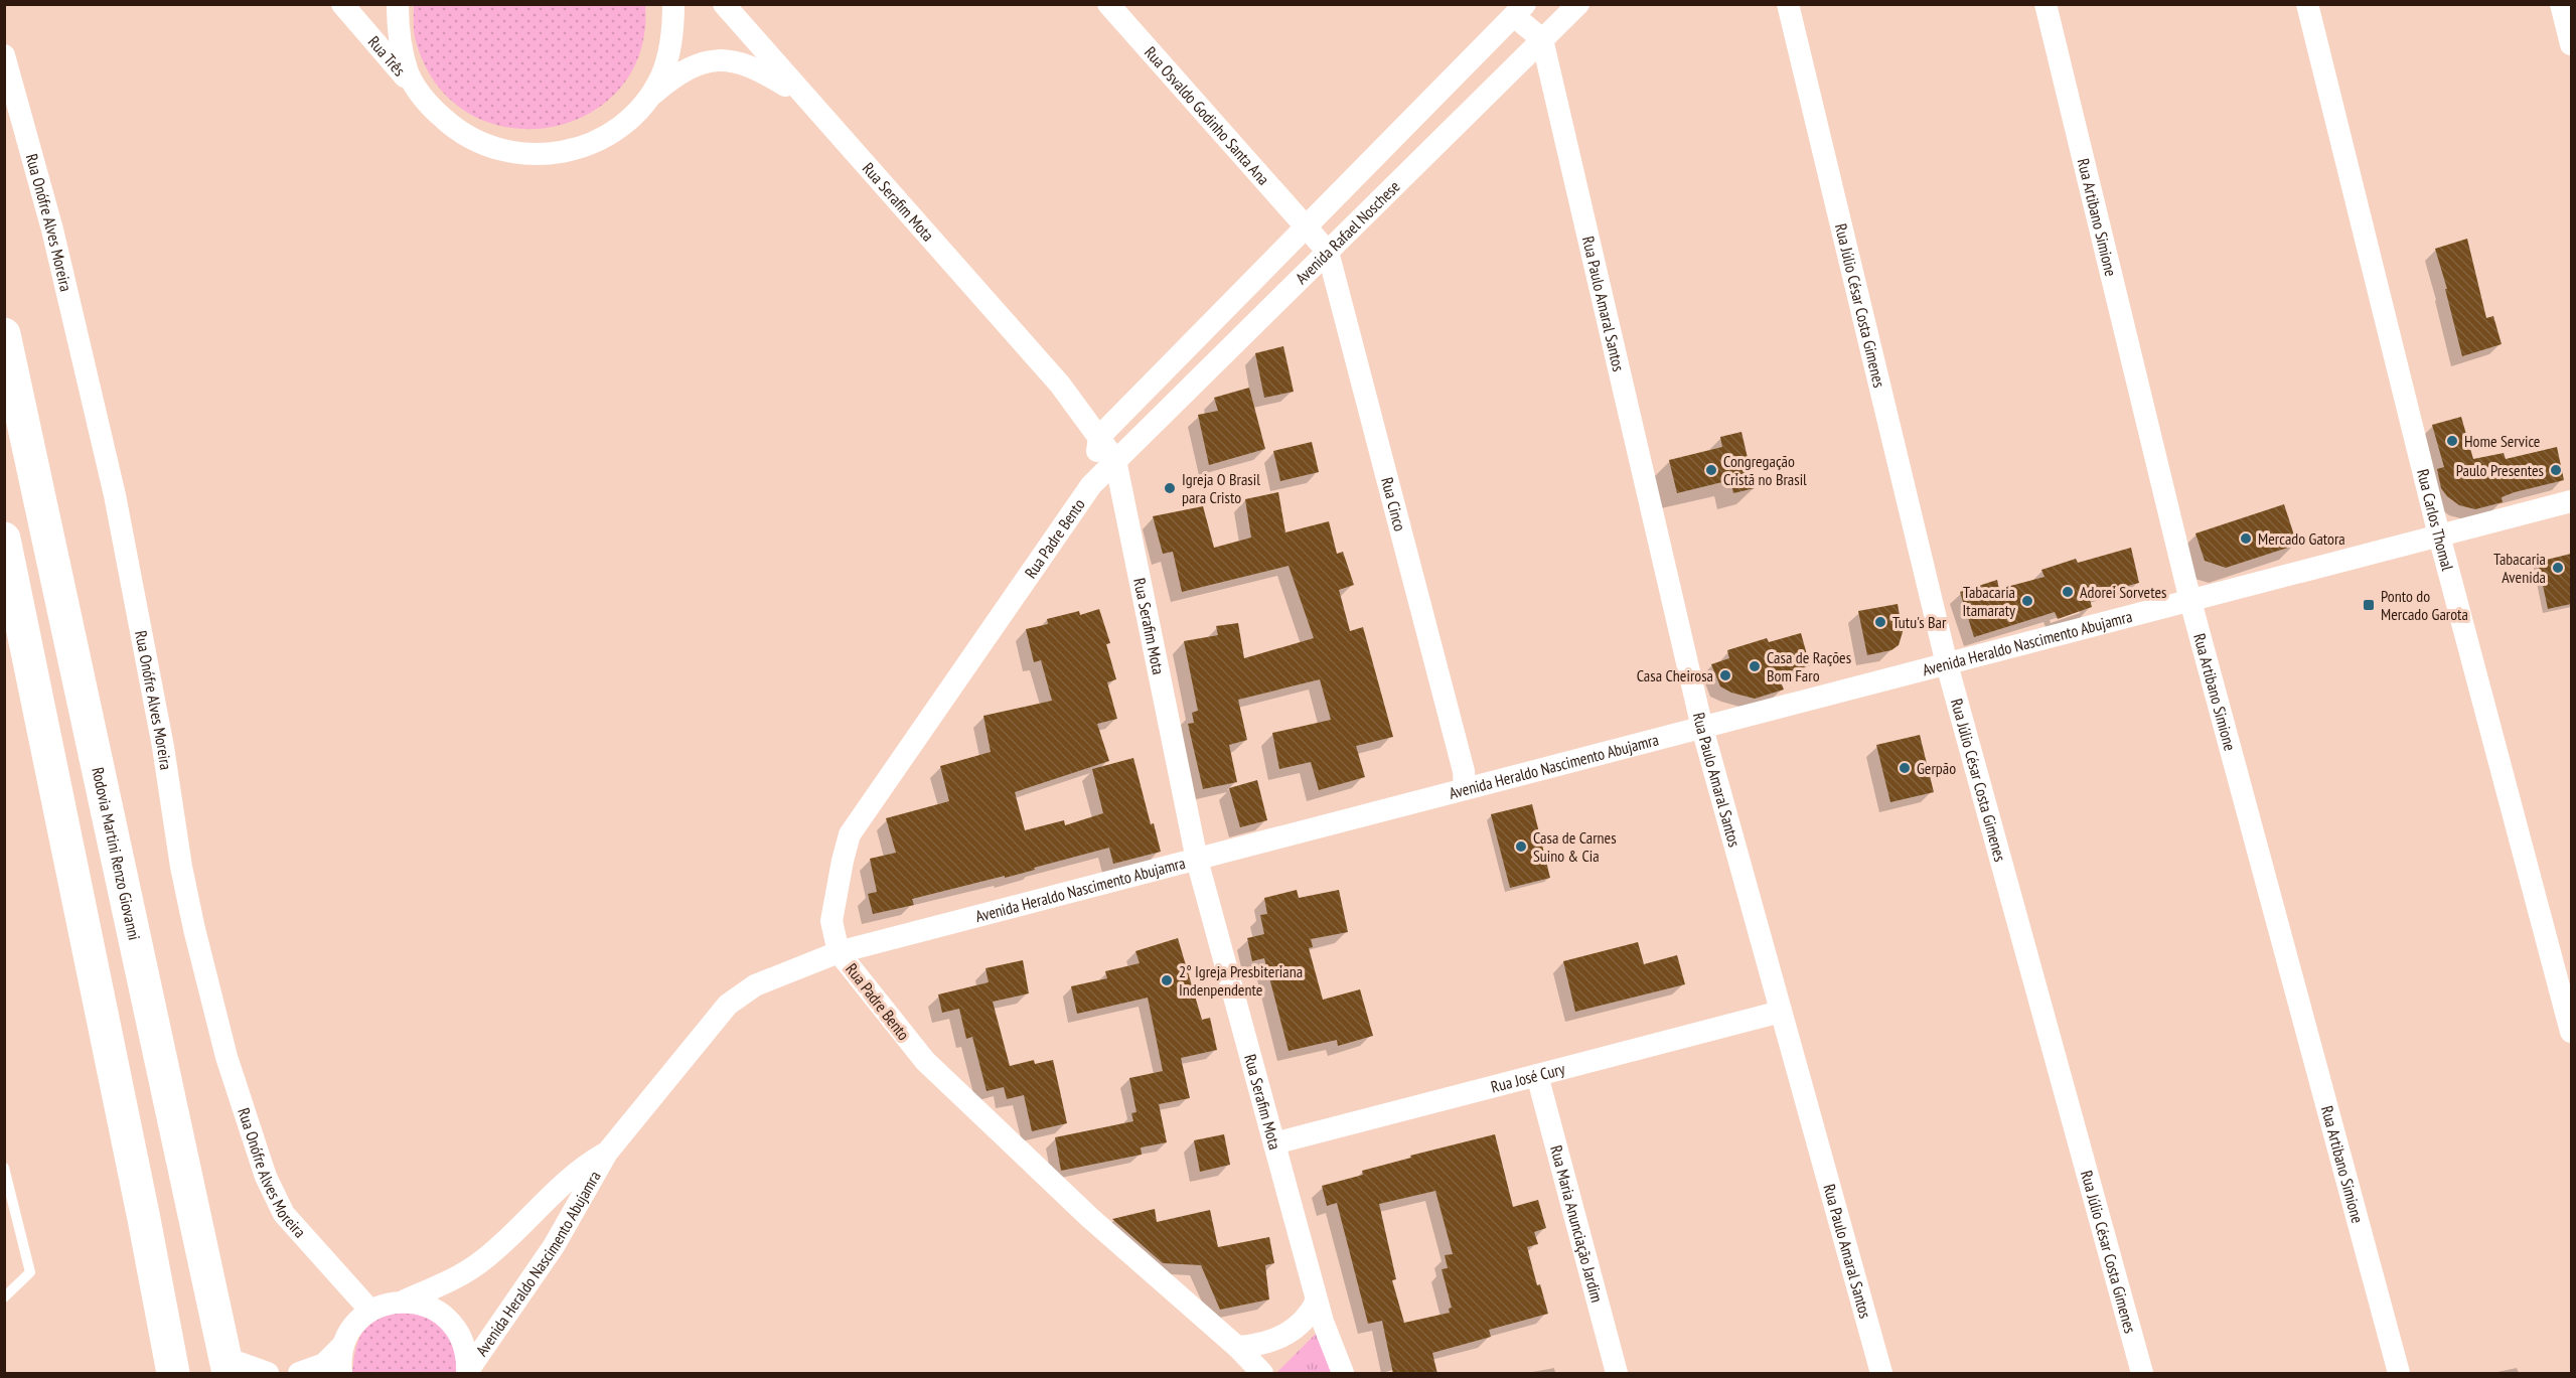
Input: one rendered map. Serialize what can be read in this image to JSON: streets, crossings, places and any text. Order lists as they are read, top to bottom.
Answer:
{
  "streets": {
    "main road": ["Rodovia Martini Renzo Giovanni"],
    "street": [
      "Rua Três",
      "Rua Osvaldo Godinho Santa Ana",
      "Rua Serafim Mota",
      "Rua Artibano Simione",
      "Rua Onófre Alves Moreira",
      "Avenida Rafael Noschese",
      "Rua Paulo Amaral Santos",
      "Rua Júlio César Costa Gimenes",
      "Rua Cinco",
      "Rua Carlos Thomal",
      "Rua Padre Bento",
      "Avenida Heraldo Nascimento Abujamra",
      "Rua José Cury",
      "Rua Maria Anunciação Jardim"
    ]
  },
  "crossings": [
    ["Rua Osvaldo Godinho Santa Ana", "Avenida Rafael Noschese"],
    ["Rua Osvaldo Godinho Santa Ana", "Rua Cinco"],
    ["Rua Serafim Mota", "Avenida Rafael Noschese"],
    ["Rua Serafim Mota", "Rua Padre Bento"],
    ["Rua Serafim Mota", "Avenida Heraldo Nascimento Abujamra"],
    ["Rua Serafim Mota", "Rua José Cury"],
    ["Rua Artibano Simione", "Avenida Heraldo Nascimento Abujamra"],
    ["Rua Onófre Alves Moreira", "Avenida Heraldo Nascimento Abujamra"],
    ["Avenida Rafael Noschese", "Rua Paulo Amaral Santos"],
    ["Avenida Rafael Noschese", "Rua Cinco"],
    ["Avenida Rafael Noschese", "Rua Padre Bento"],
    ["Rua Paulo Amaral Santos", "Avenida Heraldo Nascimento Abujamra"],
    ["Rua Paulo Amaral Santos", "Rua José Cury"],
    ["Rua Júlio César Costa Gimenes", "Avenida Heraldo Nascimento Abujamra"],
    ["Rua Cinco", "Avenida Heraldo Nascimento Abujamra"],
    ["Rua Carlos Thomal", "Avenida Heraldo Nascimento Abujamra"],
    ["Rua Padre Bento", "Avenida Heraldo Nascimento Abujamra"],
    ["Rua José Cury", "Rua Maria Anunciação Jardim"]
  ],
  "places": {
    "other": [
      "Home Service",
      "Congregação Cristã no Brasil",
      "Paulo Presentes",
      "Igreja O Brasil para Cristo",
      "Mercado Gatora",
      "Tabacaria Avenida",
      "Adorei Sorvetes",
      "Tabacaria Itamaraty",
      "Tutu's Bar",
      "Casa de Rações Bom Faro",
      "Casa Cheirosa",
      "Gerpão",
      "Casa de Carnes Suino & Cia",
      "2° Igreja Presbiteriana Indenpendente"
    ],
    "transit": ["Ponto do Mercado Garota"]
  }
}
